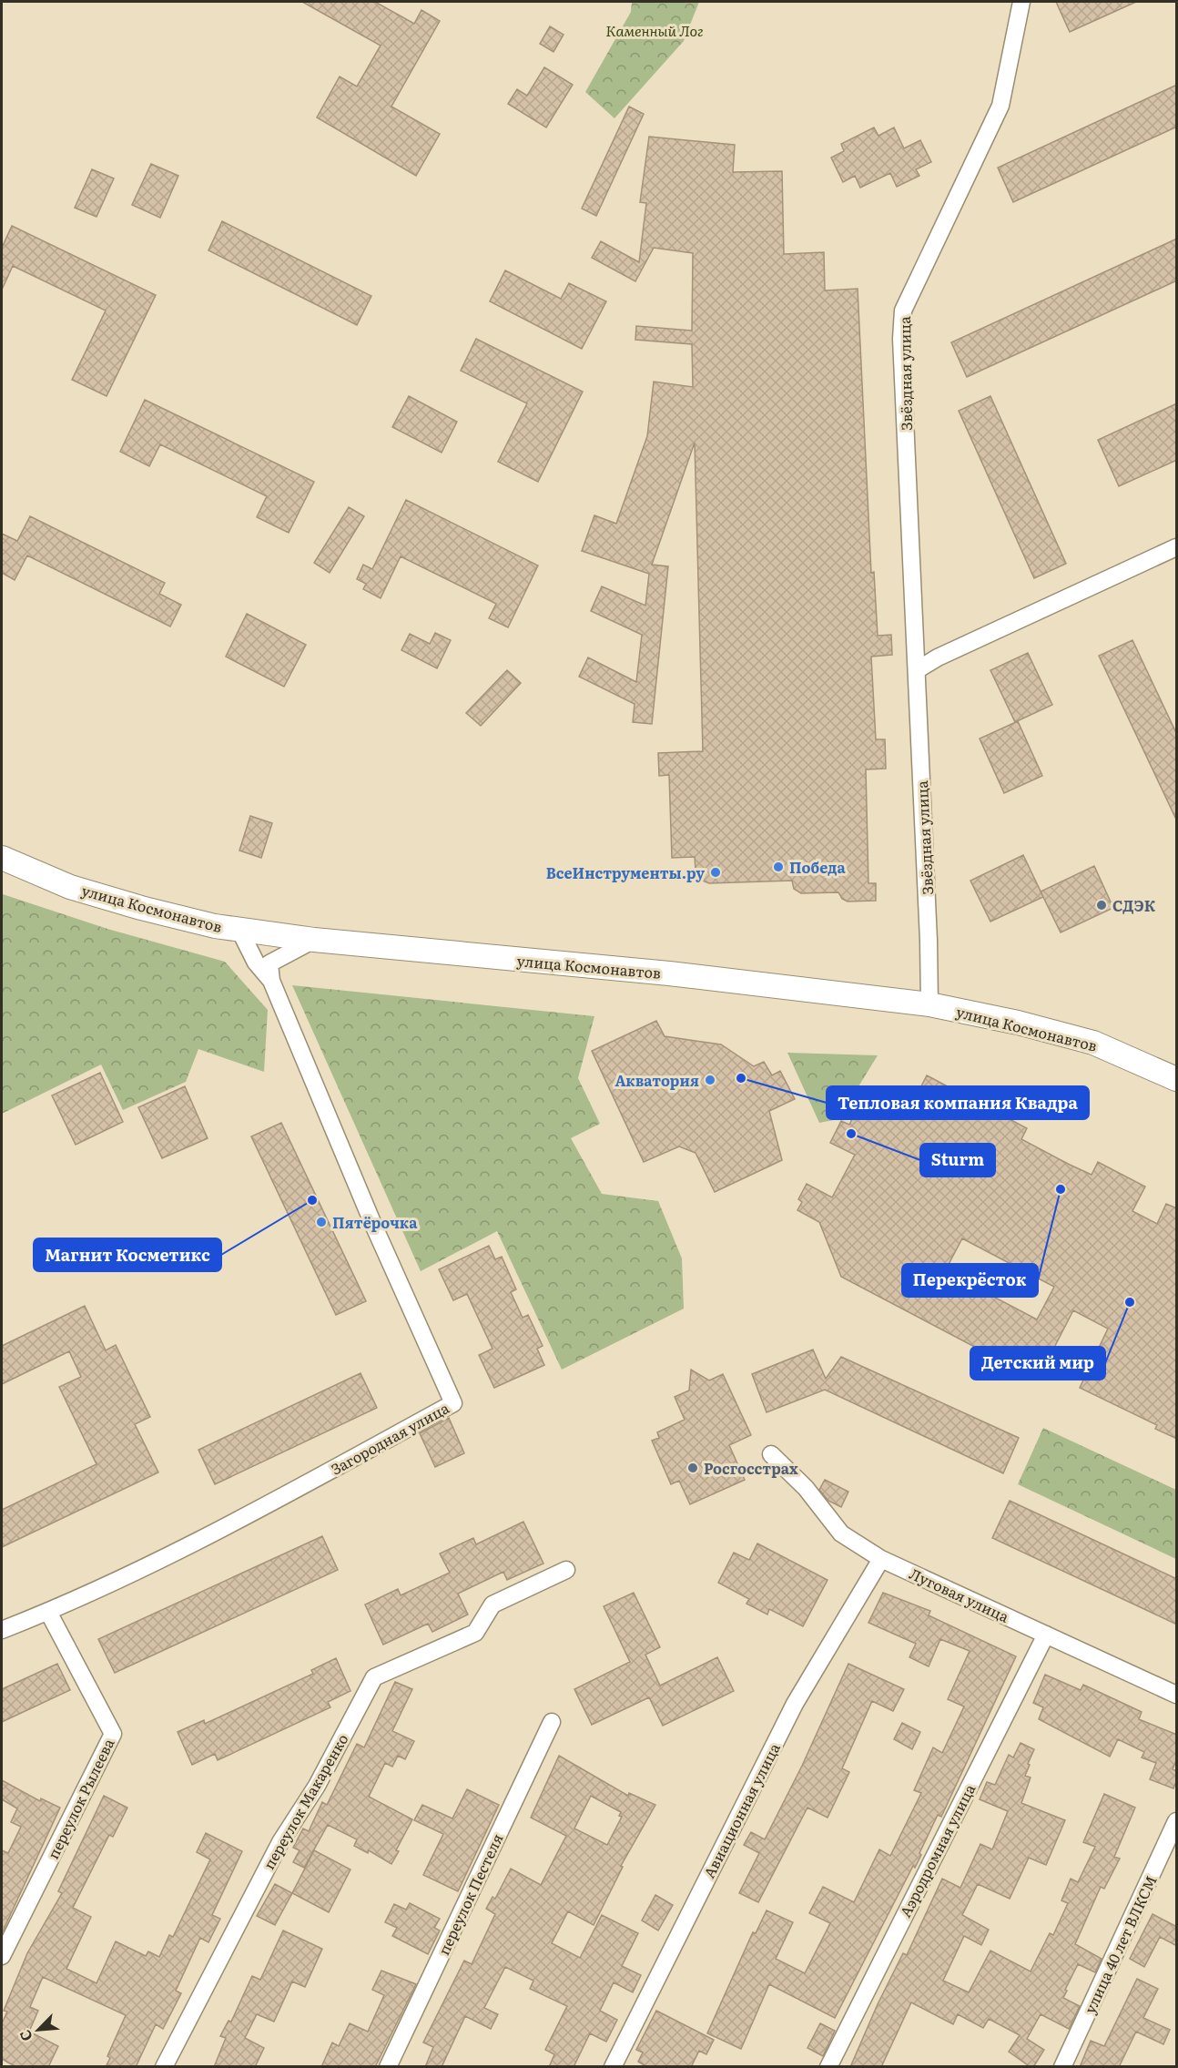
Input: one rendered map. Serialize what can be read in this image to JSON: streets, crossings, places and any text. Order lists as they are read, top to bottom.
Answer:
{
  "streets": {
    "main road": ["улица Космонавтов"],
    "street": [
      "Звёздная улица",
      "Загородная улица",
      "Луговая улица",
      "переулок Рылеева",
      "переулок Макаренко",
      "Авиационная улица",
      "Аэродромная улица",
      "переулок Пестеля",
      "улица 40 лет ВЛКСМ"
    ]
  },
  "crossings": [
    ["Звёздная улица", "улица Космонавтов"],
    ["улица Космонавтов", "Загородная улица"],
    ["Загородная улица", "переулок Рылеева"],
    ["Луговая улица", "Авиационная улица"],
    ["Луговая улица", "Аэродромная улица"]
  ],
  "parks": ["Каменный Лог"],
  "places": [
    "Победа",
    "ВсеИнструменты.ру",
    "СДЭК",
    "Тепловая компания Квадра",
    "Акватория",
    "Sturm",
    "Перекрёсток",
    "Магнит Косметикс",
    "Пятёрочка",
    "Детский мир",
    "Росгосстрах"
  ],
  "north": "bottom left"
}
